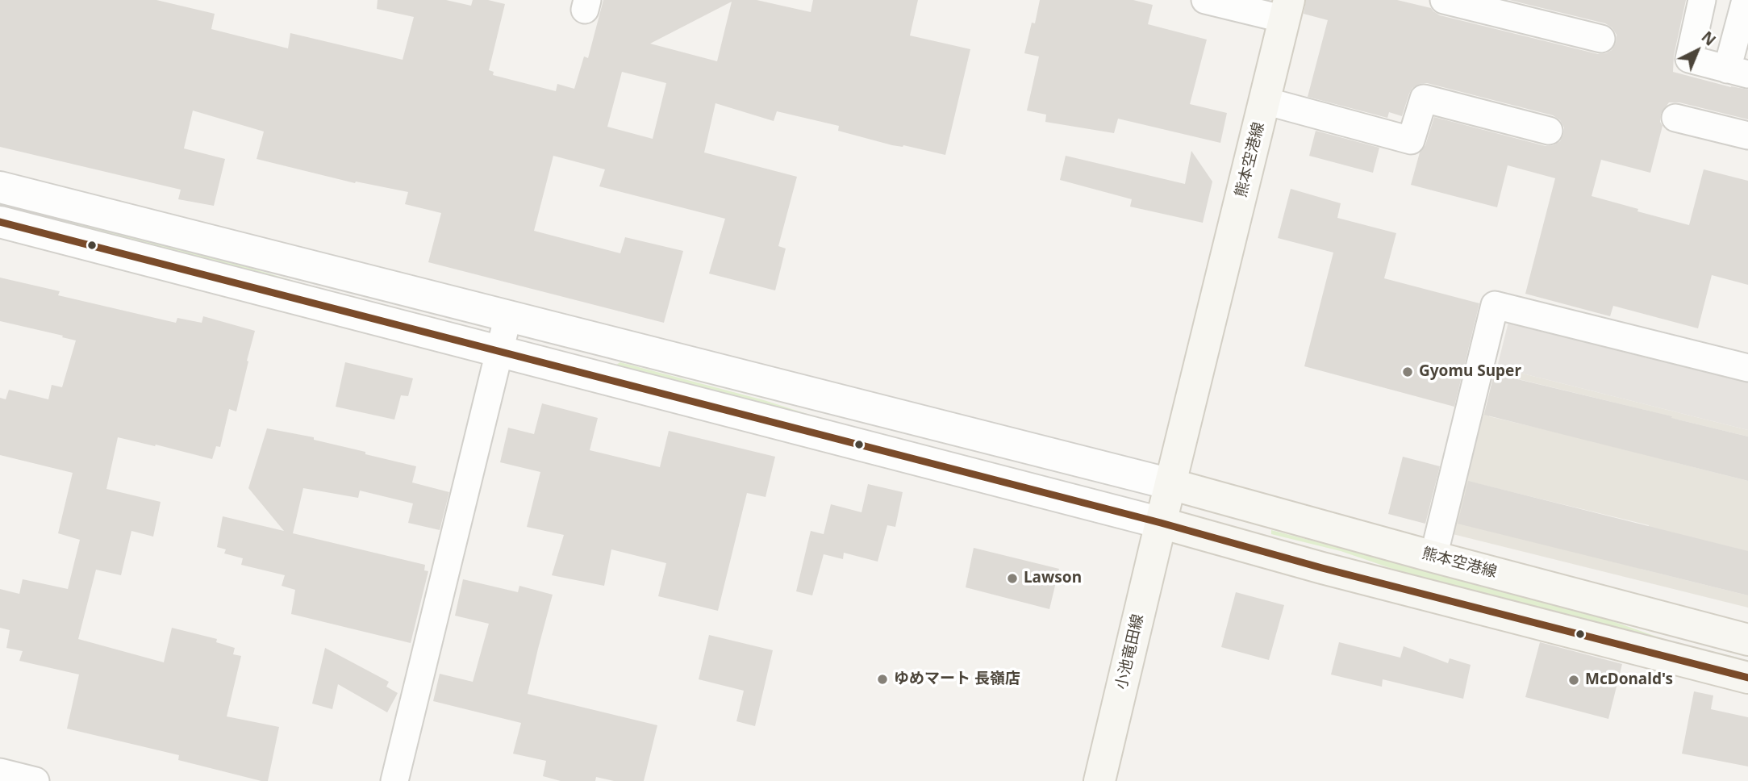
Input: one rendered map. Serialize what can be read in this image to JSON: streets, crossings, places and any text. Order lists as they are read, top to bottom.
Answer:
{
  "streets": {
    "main road": ["熊本空港線", "小池竜田線"]
  },
  "crossings": [
    ["熊本空港線", "小池竜田線"]
  ],
  "places": [
    "Gyomu Super",
    "Lawson",
    "ゆめマート 長嶺店",
    "McDonald's"
  ],
  "north": "top right"
}
